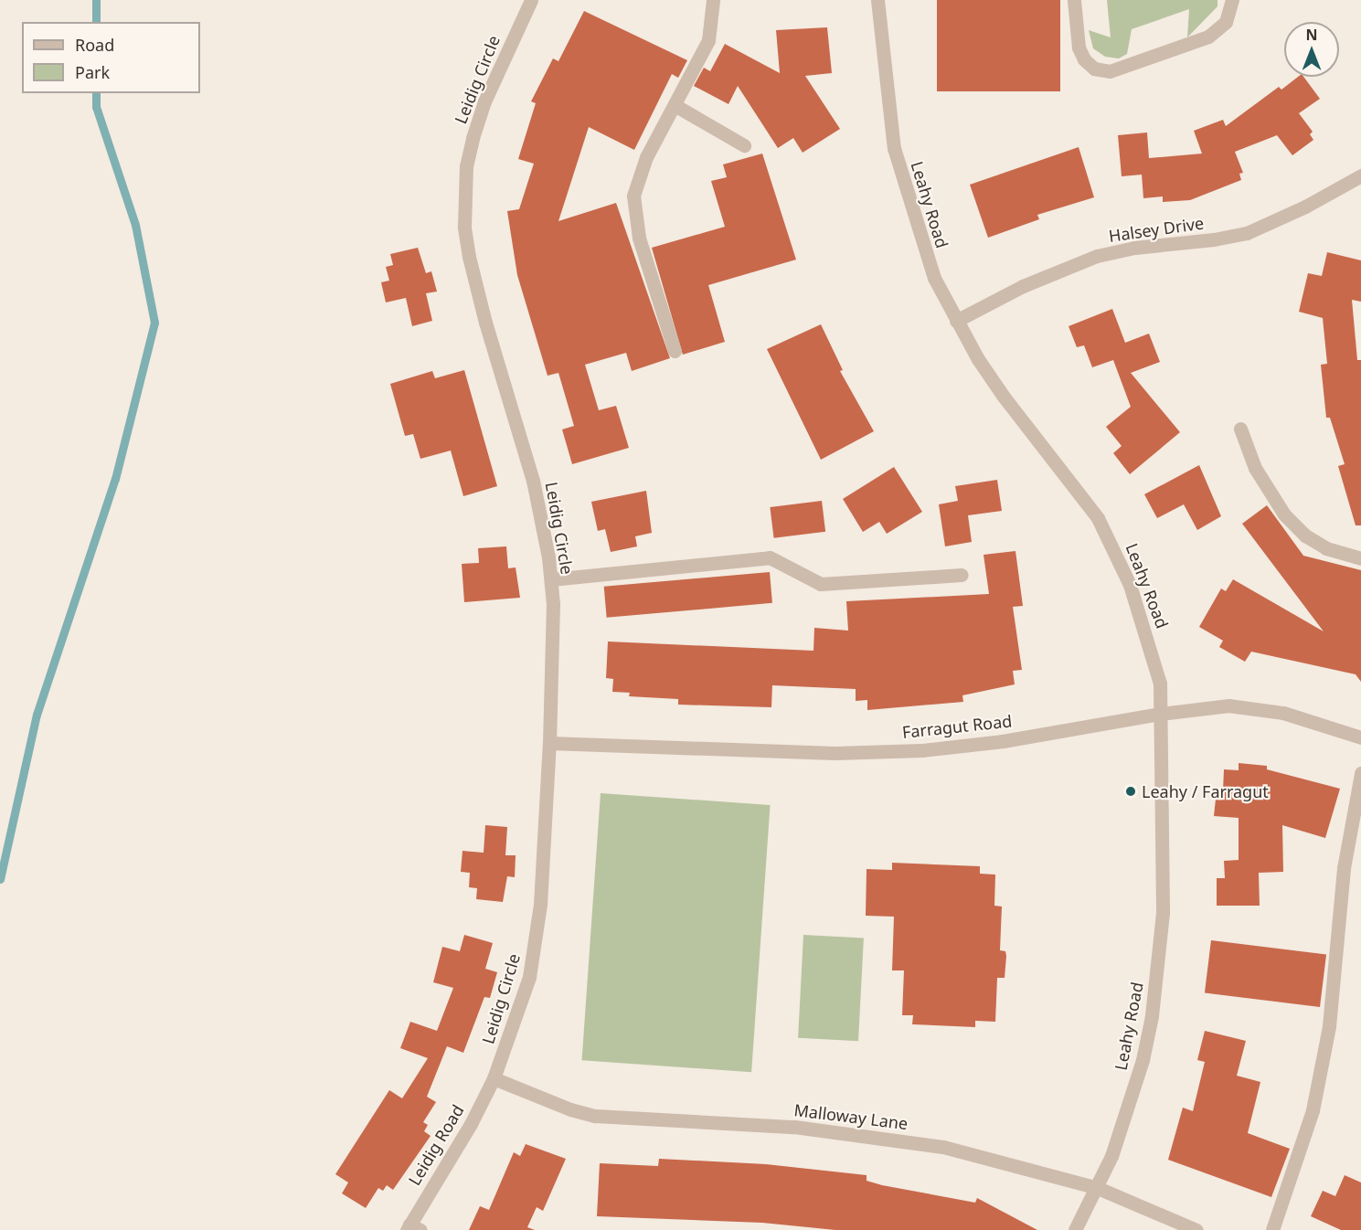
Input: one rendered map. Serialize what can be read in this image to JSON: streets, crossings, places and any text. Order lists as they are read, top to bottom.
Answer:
{
  "streets": {
    "street": [
      "Leidig Circle",
      "Leahy Road",
      "Halsey Drive",
      "Farragut Road",
      "Malloway Lane",
      "Leidig Road"
    ]
  },
  "crossings": [
    ["Leidig Circle", "Farragut Road"],
    ["Leidig Circle", "Malloway Lane"],
    ["Leidig Circle", "Leidig Road"],
    ["Leahy Road", "Halsey Drive"],
    ["Leahy Road", "Farragut Road"],
    ["Leahy Road", "Malloway Lane"],
    ["Malloway Lane", "Leidig Road"]
  ],
  "places": ["Leahy / Farragut"],
  "legend": ["Road", "Park"],
  "north": "top"
}
